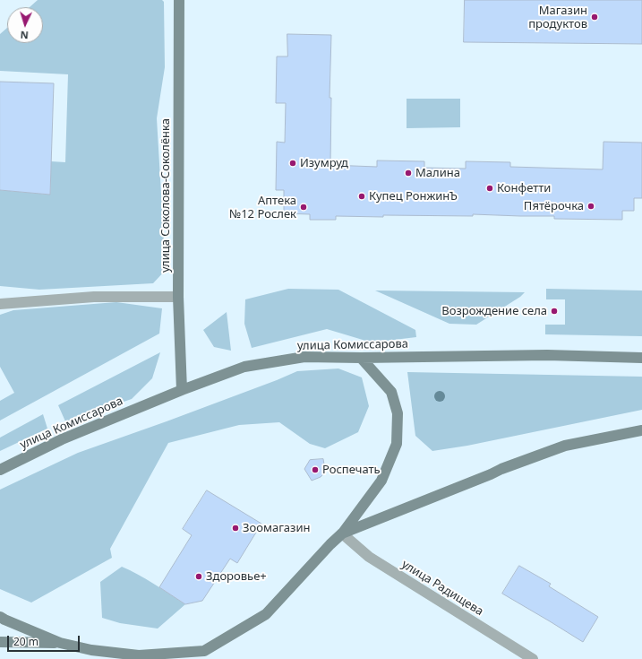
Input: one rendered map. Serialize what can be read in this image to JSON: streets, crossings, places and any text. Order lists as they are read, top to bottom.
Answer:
{
  "streets": {
    "main road": ["улица Соколова-Соколёнка", "улица Комиссарова"],
    "street": ["улица Радищева"]
  },
  "crossings": [
    ["улица Соколова-Соколёнка", "улица Комиссарова"]
  ],
  "places": [
    "Магазин продуктов",
    "Изумруд",
    "Малина",
    "Конфетти",
    "Купец РонжинЪ",
    "Пятёрочка",
    "Аптека №12 Рослек",
    "Возрождение села",
    "Роспечать",
    "Зоомагазин",
    "Здоровье+"
  ],
  "scale_bar": "20 m",
  "north": "bottom"
}
